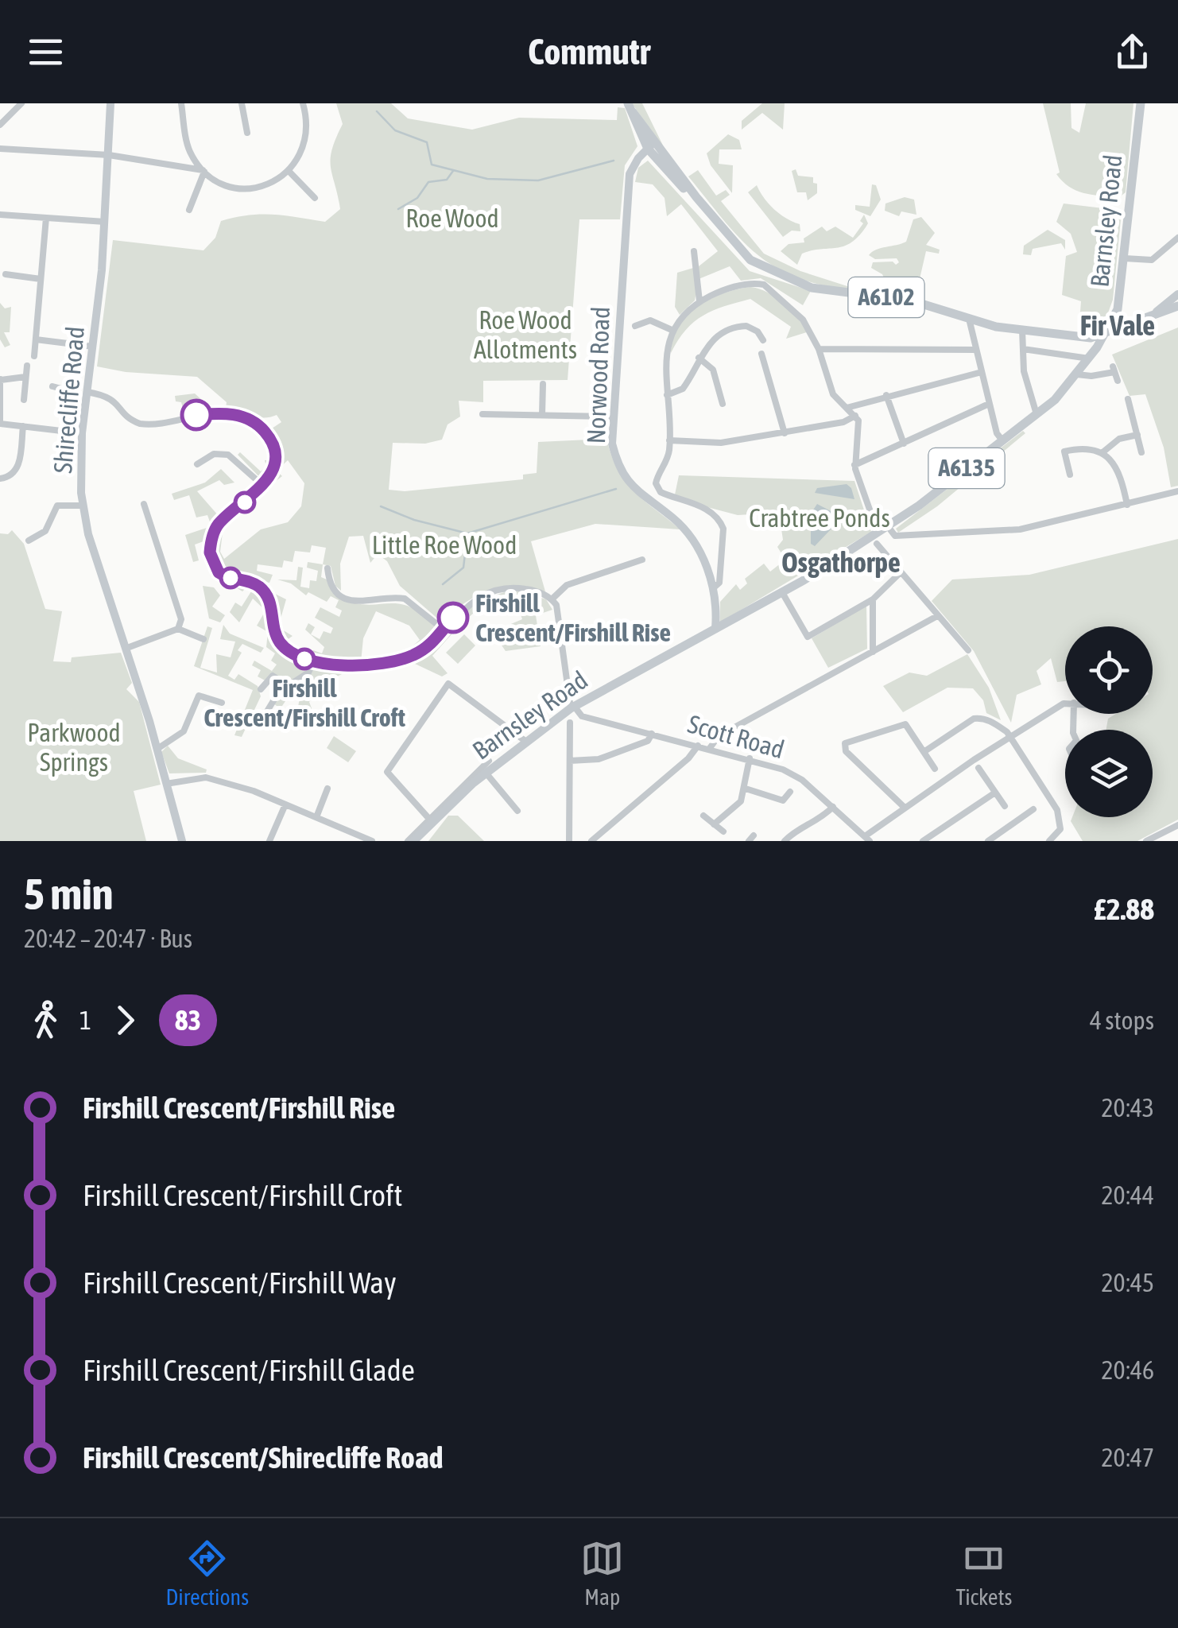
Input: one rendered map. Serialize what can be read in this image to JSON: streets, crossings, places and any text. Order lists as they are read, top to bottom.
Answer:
{
  "streets": {
    "main road": ["Barnsley Road", "A6102", "A6135"],
    "street": ["Norwood Road", "Shirecliffe Road", "Scott Road"]
  },
  "crossings": [
    ["Barnsley Road", "A6102"],
    ["Barnsley Road", "Norwood Road"],
    ["Barnsley Road", "Scott Road"],
    ["A6102", "Norwood Road"]
  ],
  "districts": ["Fir Vale", "Osgathorpe"],
  "parks": [
    "Roe Wood",
    "Roe Wood Allotments",
    "Crabtree Ponds",
    "Little Roe Wood",
    "Parkwood Springs"
  ],
  "places": ["Firshill Crescent/Firshill Rise", "Firshill Crescent/Firshill Croft"],
  "lines": ["bus line 83"],
  "page": {
    "header": "Commutr",
    "heading": ["5 min", "20:42 – 20:47 · Bus", "£2.88"],
    "legs": ["1", "83", "4 stops"],
    "list": [
      {
        "name": "Firshill Crescent/Firshill Rise",
        "value": "20:43"
      },
      {
        "name": "Firshill Crescent/Firshill Croft",
        "value": "20:44"
      },
      {
        "name": "Firshill Crescent/Firshill Way",
        "value": "20:45"
      },
      {
        "name": "Firshill Crescent/Firshill Glade",
        "value": "20:46"
      },
      {
        "name": "Firshill Crescent/Shirecliffe Road",
        "value": "20:47"
      }
    ],
    "tabs": ["Directions", "Map", "Tickets"]
  }
}
